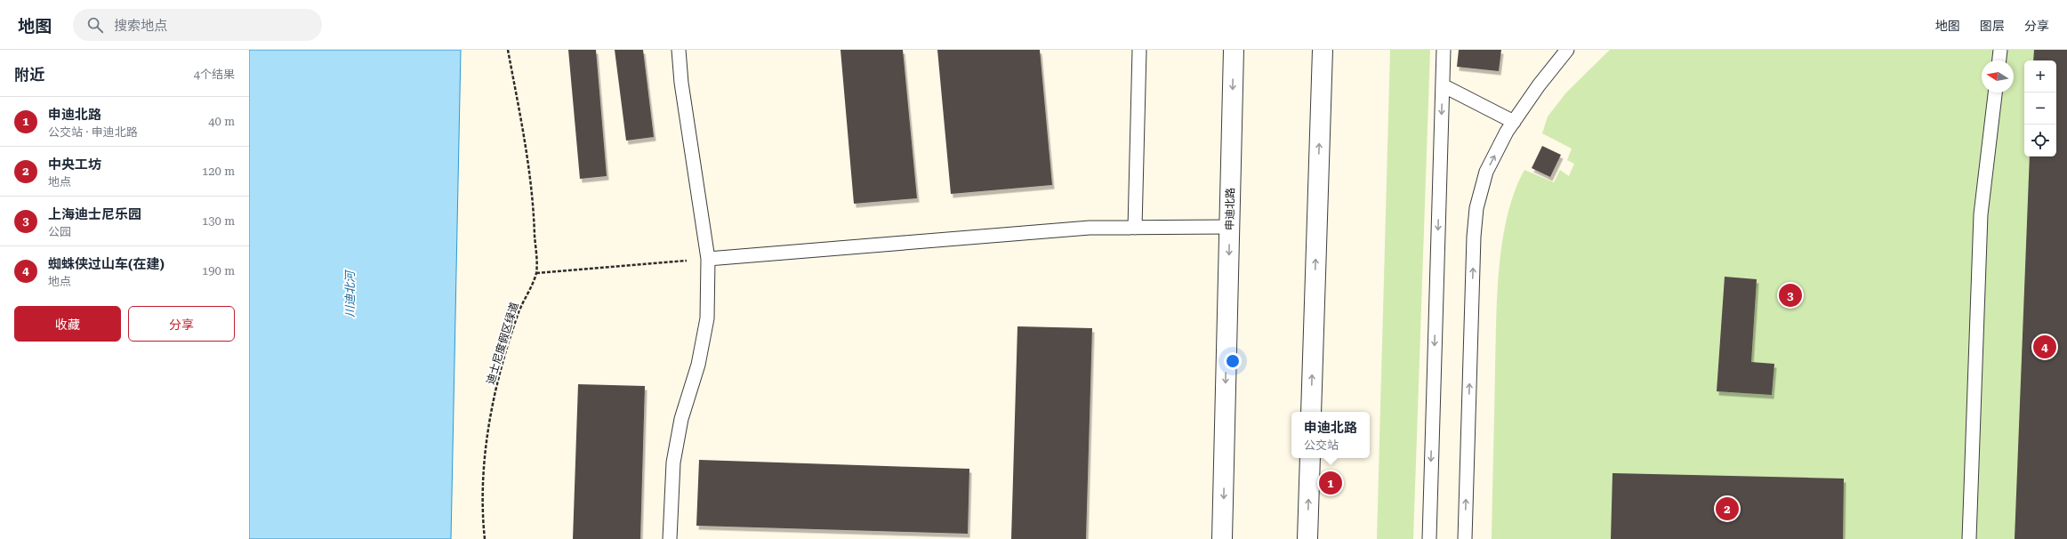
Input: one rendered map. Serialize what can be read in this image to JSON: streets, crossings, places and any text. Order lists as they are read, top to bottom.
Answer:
{
  "streets": {
    "street": ["申迪北路"],
    "path": ["迪士尼度假区绿道"]
  },
  "water": ["川迪北河"],
  "north": "left",
  "page": {
    "header": "地图",
    "search": "搜索地点",
    "nav": ["地图", "图层", "分享"],
    "heading": ["附近", "4个结果"],
    "map_buttons": ["+", "−"],
    "list": [
      {
        "mark": "1",
        "name": "申迪北路",
        "note": "公交站 · 申迪北路",
        "value": "40 m"
      },
      {
        "mark": "2",
        "name": "中央工坊",
        "note": "地点",
        "value": "120 m"
      },
      {
        "mark": "3",
        "name": "上海迪士尼乐园",
        "note": "公园",
        "value": "130 m"
      },
      {
        "mark": "4",
        "name": "蜘蛛侠过山车(在建)",
        "note": "地点",
        "value": "190 m"
      }
    ],
    "pins": [
      "3",
      "4",
      "1",
      "2"
    ],
    "buttons": ["收藏", "分享"],
    "popup": ["申迪北路", "公交站"]
  }
}
